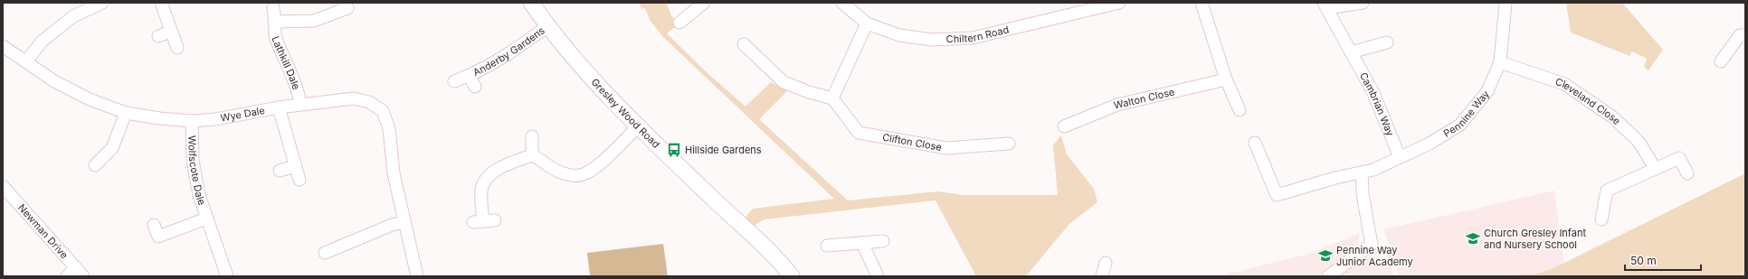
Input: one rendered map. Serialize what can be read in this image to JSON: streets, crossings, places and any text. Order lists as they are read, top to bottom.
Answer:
{
  "streets": {
    "street": [
      "Chiltern Road",
      "Anderby Gardens",
      "Lathkill Dale",
      "Walton Close",
      "Cleveland Close",
      "Cambrian Way",
      "Pennine Way",
      "Gresley Wood Road",
      "Wye Dale",
      "Clifton Close",
      "Wolfscote Dale",
      "Newman Drive"
    ]
  },
  "crossings": [
    ["Anderby Gardens", "Gresley Wood Road"],
    ["Lathkill Dale", "Wye Dale"],
    ["Cleveland Close", "Pennine Way"],
    ["Cambrian Way", "Pennine Way"],
    ["Wye Dale", "Wolfscote Dale"]
  ],
  "places": {
    "bus stop": ["Hillside Gardens"],
    "school or university": ["Church Gresley Infant and Nursery School", "Pennine Way Junior Academy"]
  },
  "scale_bar": "50 m"
}
